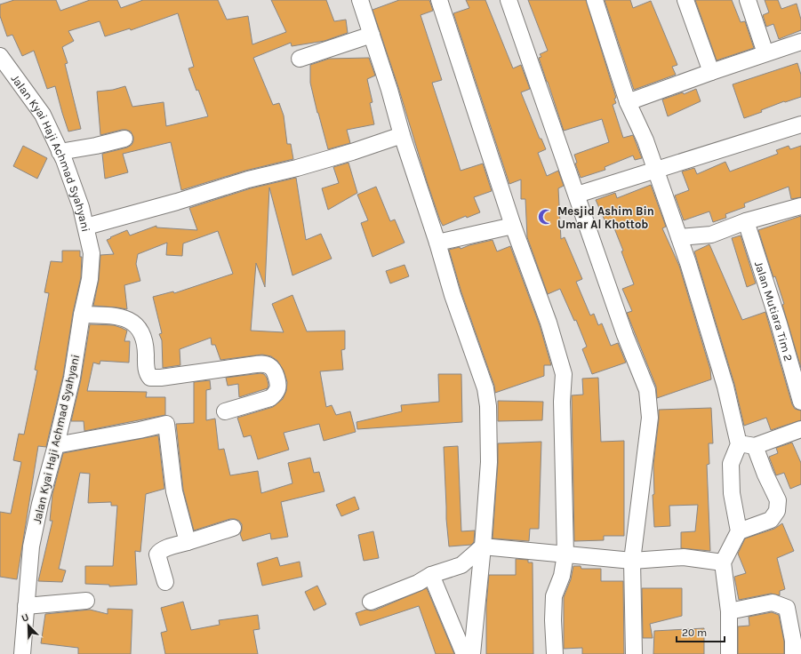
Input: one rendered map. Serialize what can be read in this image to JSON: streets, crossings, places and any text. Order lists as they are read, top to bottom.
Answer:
{
  "streets": {
    "street": ["Jalan Kyai Haji Achmad Syahyani", "Jalan Mutiara Tim 2"]
  },
  "places": {
    "mosque": ["Mesjid Ashim Bin Umar Al Khottob"]
  },
  "scale_bar": "20 m",
  "north": "top left"
}
